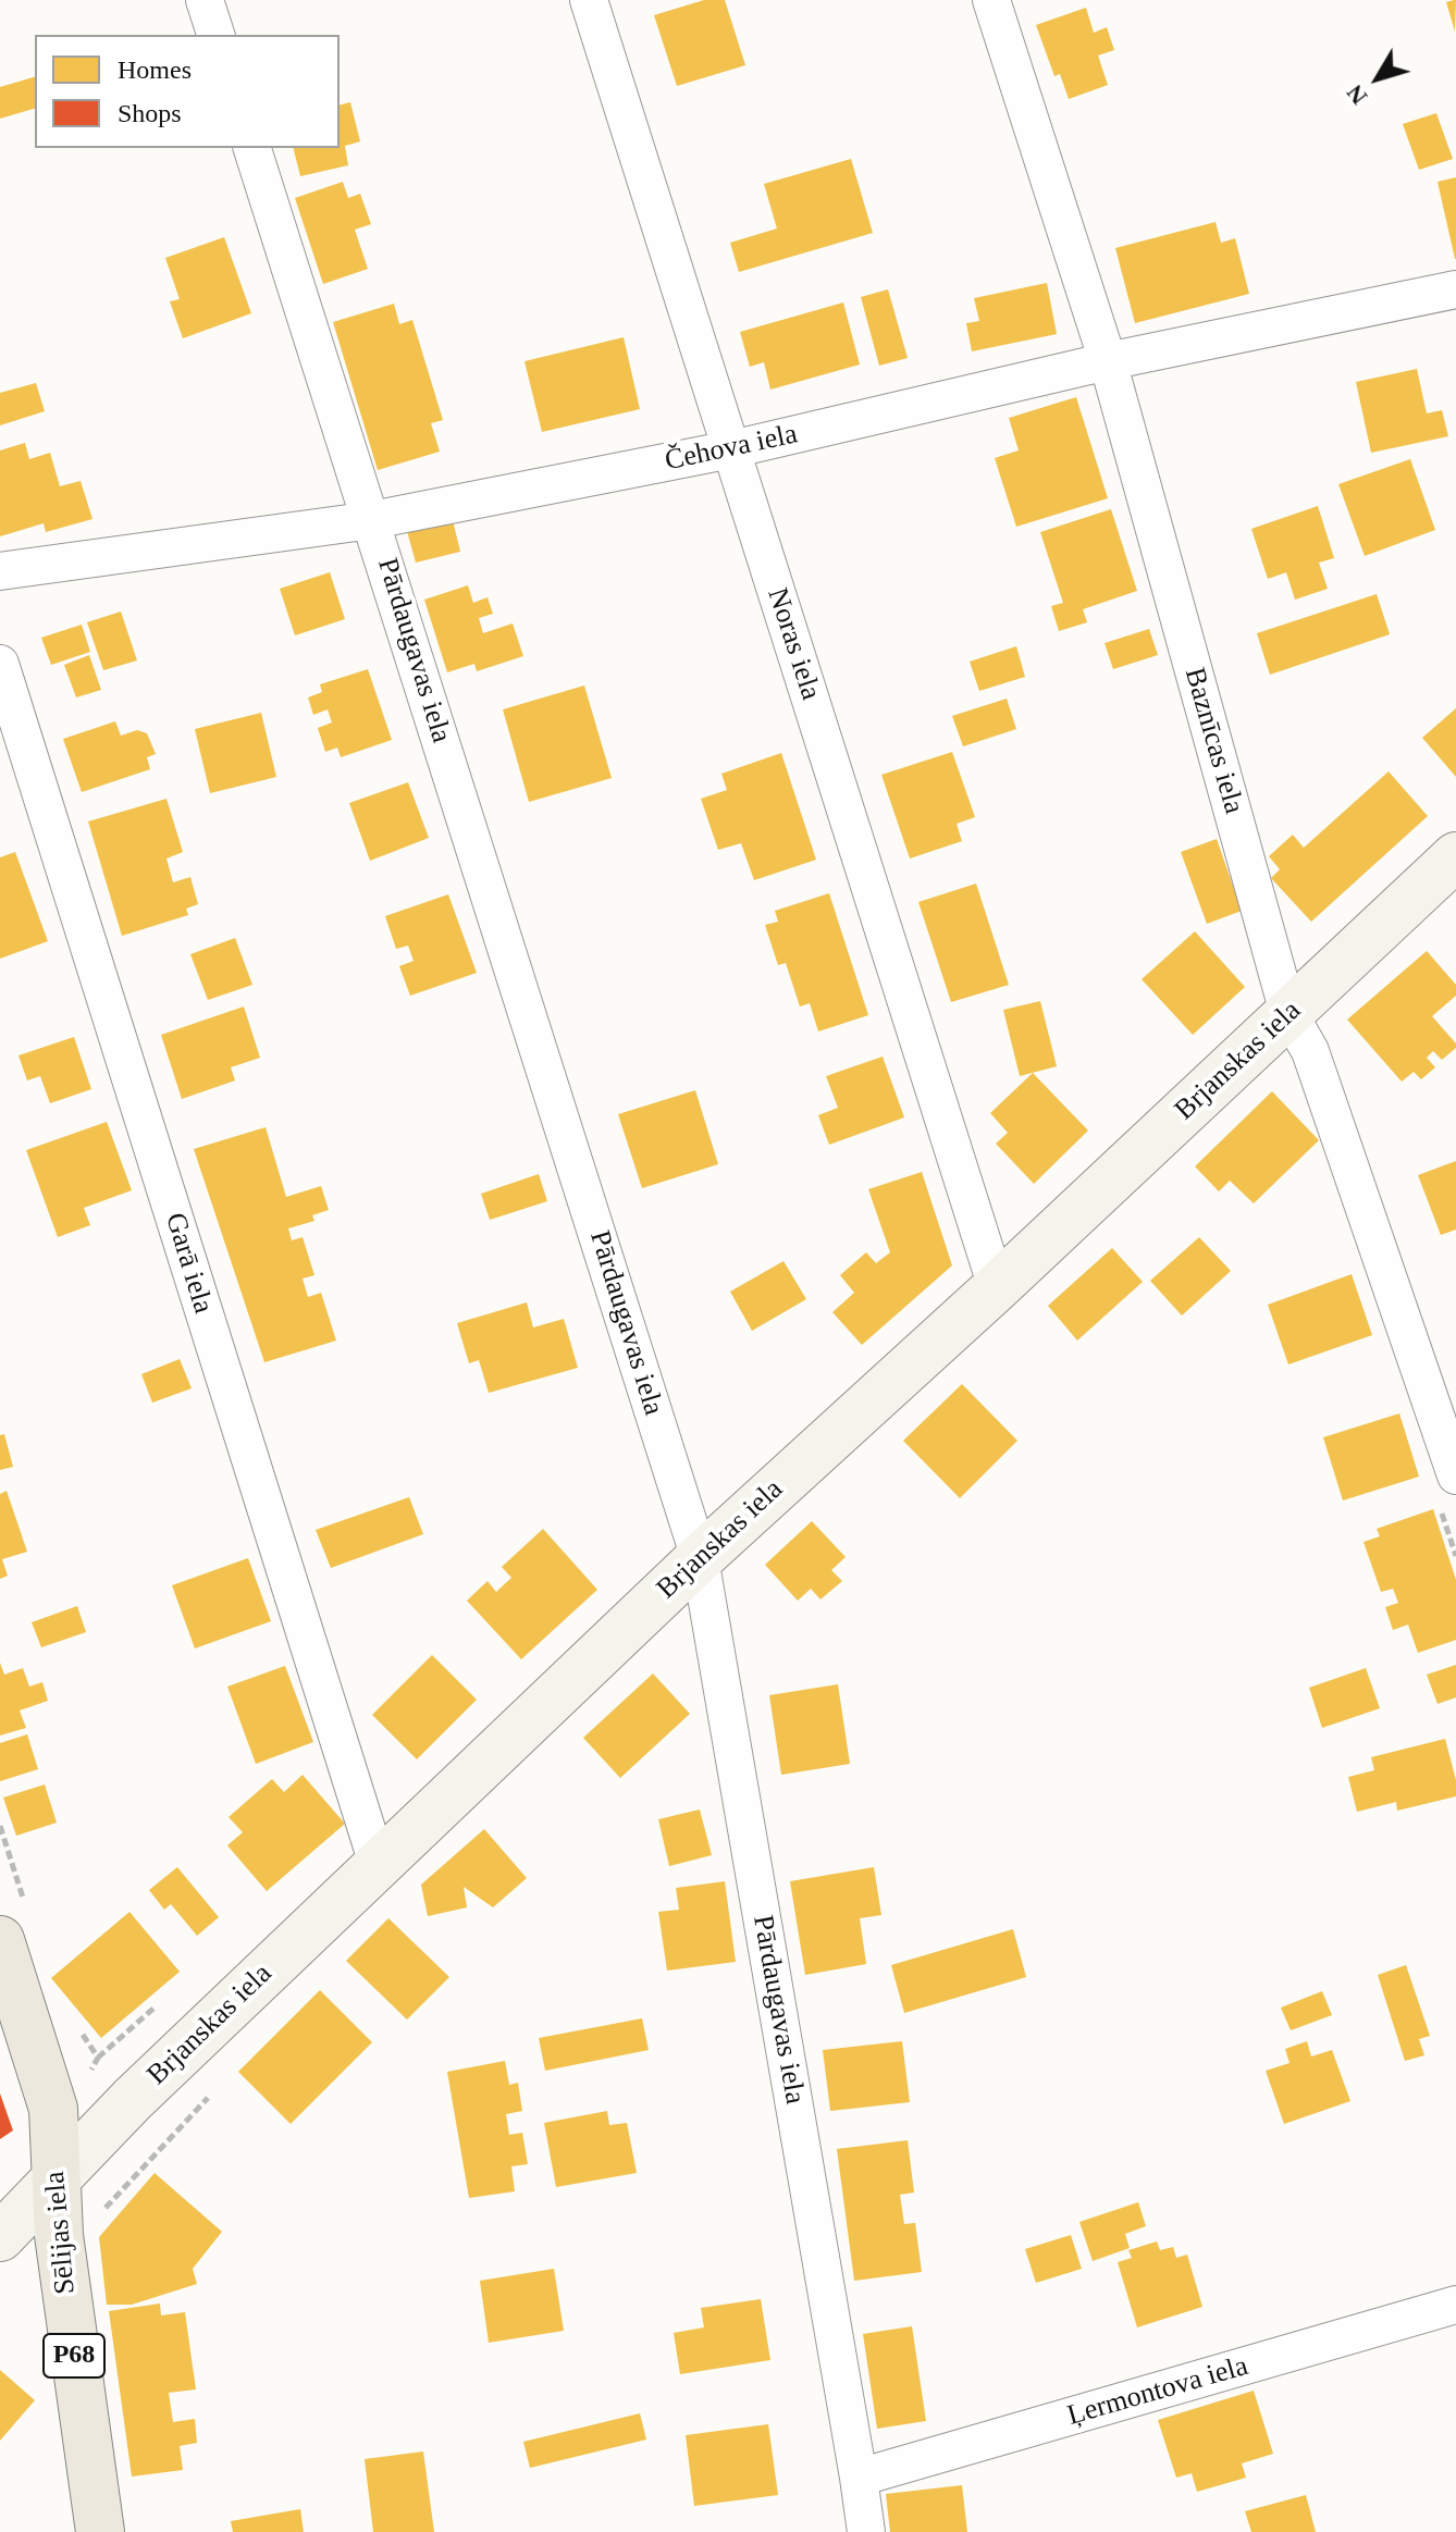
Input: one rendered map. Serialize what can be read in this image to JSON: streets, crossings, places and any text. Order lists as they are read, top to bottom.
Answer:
{
  "streets": {
    "main road": ["Brjanskas iela", "Sēlijas iela", "P68"],
    "street": [
      "Čehova iela",
      "Noras iela",
      "Pārdaugavas iela",
      "Baznīcas iela",
      "Garā iela",
      "Ļermontova iela"
    ]
  },
  "crossings": [
    ["Čehova iela", "Noras iela"],
    ["Čehova iela", "Pārdaugavas iela"],
    ["Čehova iela", "Baznīcas iela"],
    ["Noras iela", "Brjanskas iela"],
    ["Pārdaugavas iela", "Brjanskas iela"],
    ["Pārdaugavas iela", "Ļermontova iela"],
    ["Baznīcas iela", "Brjanskas iela"],
    ["Brjanskas iela", "Garā iela"],
    ["Brjanskas iela", "Sēlijas iela"]
  ],
  "legend": ["Homes", "Shops"],
  "north": "bottom left"
}
